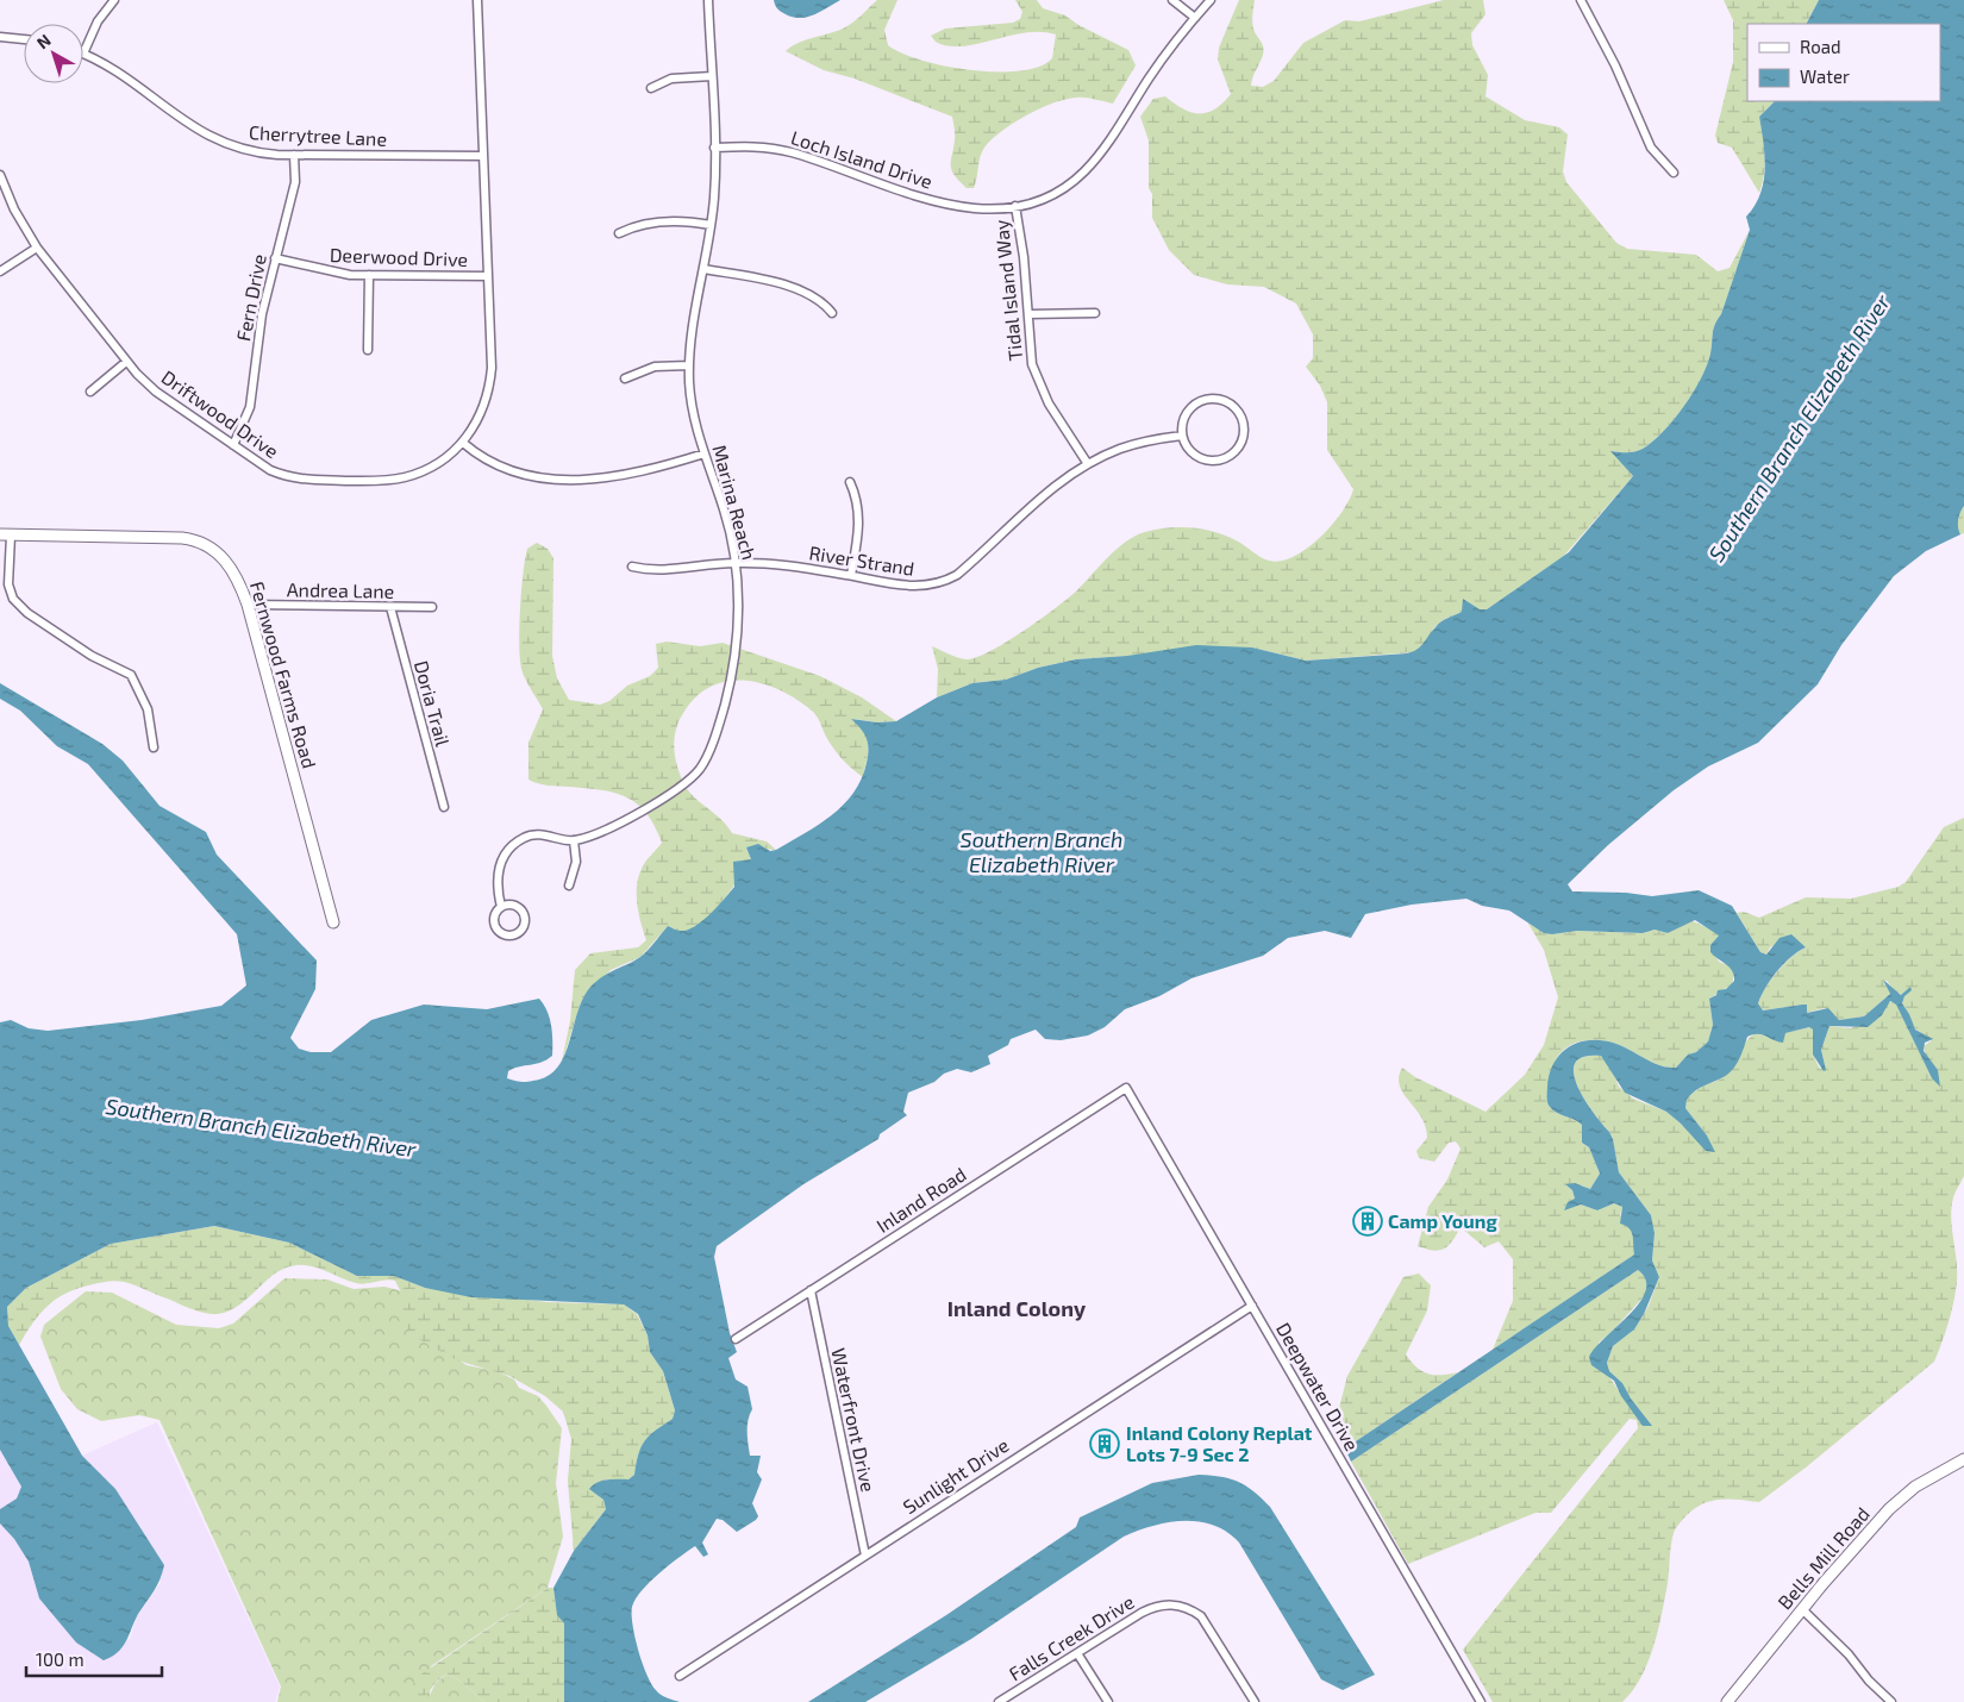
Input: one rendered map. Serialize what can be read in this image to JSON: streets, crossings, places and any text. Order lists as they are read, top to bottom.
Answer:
{
  "streets": {
    "street": [
      "Cherrytree Lane",
      "Loch Island Drive",
      "Deerwood Drive",
      "Tidal Island Way",
      "Fern Drive",
      "Driftwood Drive",
      "Marina Reach",
      "River Strand",
      "Andrea Lane",
      "Fernwood Farms Road",
      "Doria Trail",
      "Inland Road",
      "Deepwater Drive",
      "Waterfront Drive",
      "Sunlight Drive",
      "Bells Mill Road",
      "Falls Creek Drive"
    ]
  },
  "crossings": [
    ["Cherrytree Lane", "Fern Drive"],
    ["Cherrytree Lane", "Driftwood Drive"],
    ["Loch Island Drive", "Tidal Island Way"],
    ["Loch Island Drive", "Marina Reach"],
    ["Deerwood Drive", "Fern Drive"],
    ["Deerwood Drive", "Driftwood Drive"],
    ["Tidal Island Way", "River Strand"],
    ["Fern Drive", "Driftwood Drive"],
    ["Marina Reach", "River Strand"],
    ["Andrea Lane", "Fernwood Farms Road"],
    ["Andrea Lane", "Doria Trail"],
    ["Inland Road", "Deepwater Drive"],
    ["Inland Road", "Waterfront Drive"],
    ["Deepwater Drive", "Sunlight Drive"],
    ["Waterfront Drive", "Sunlight Drive"]
  ],
  "districts": ["Inland Colony"],
  "water": ["Southern Branch Elizabeth River"],
  "places": {
    "building": ["Camp Young", "Inland Colony Replat Lots 7-9 Sec 2"]
  },
  "legend": ["Road", "Water"],
  "scale_bar": "100 m",
  "north": "top left"
}
